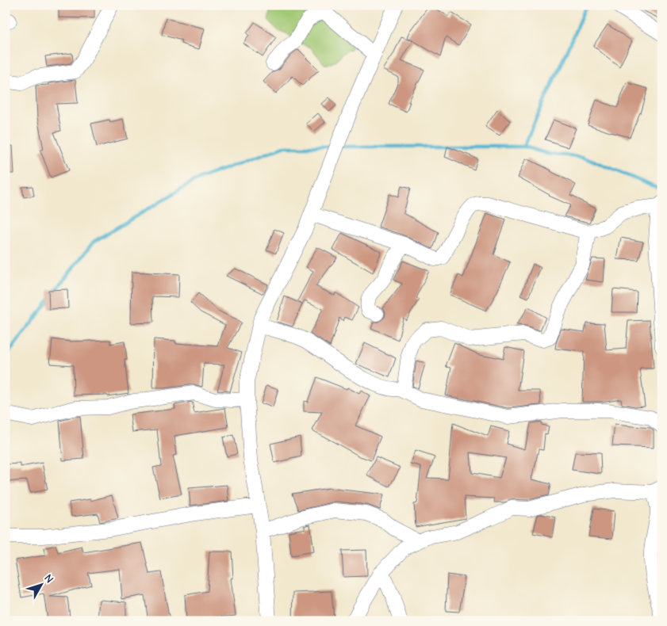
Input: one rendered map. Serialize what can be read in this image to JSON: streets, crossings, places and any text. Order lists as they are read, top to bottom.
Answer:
{
  "north": "top right"
}
